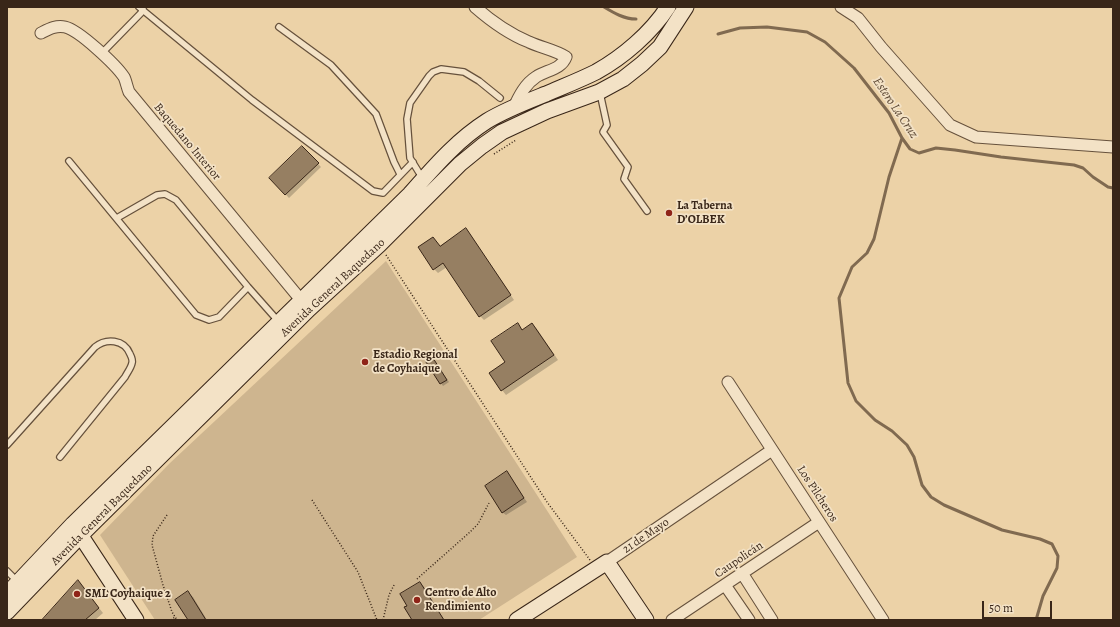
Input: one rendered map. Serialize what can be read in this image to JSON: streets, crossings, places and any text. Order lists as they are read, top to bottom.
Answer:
{
  "streets": {
    "main road": ["Avenida General Baquedano", "21 de Mayo"],
    "street": ["Baquedano Interior", "Los Pilcheros", "Caupolicán"]
  },
  "crossings": [
    ["Baquedano Interior", "Avenida General Baquedano"],
    ["Los Pilcheros", "21 de Mayo"],
    ["Los Pilcheros", "Caupolicán"]
  ],
  "water": ["Estero La Cruz"],
  "places": [
    "La Taberna D’OLBEK",
    "Estadio Regional de Coyhaique",
    "SML Coyhaique 2",
    "Centro de Alto Rendimiento"
  ],
  "scale_bar": "50 m"
}
